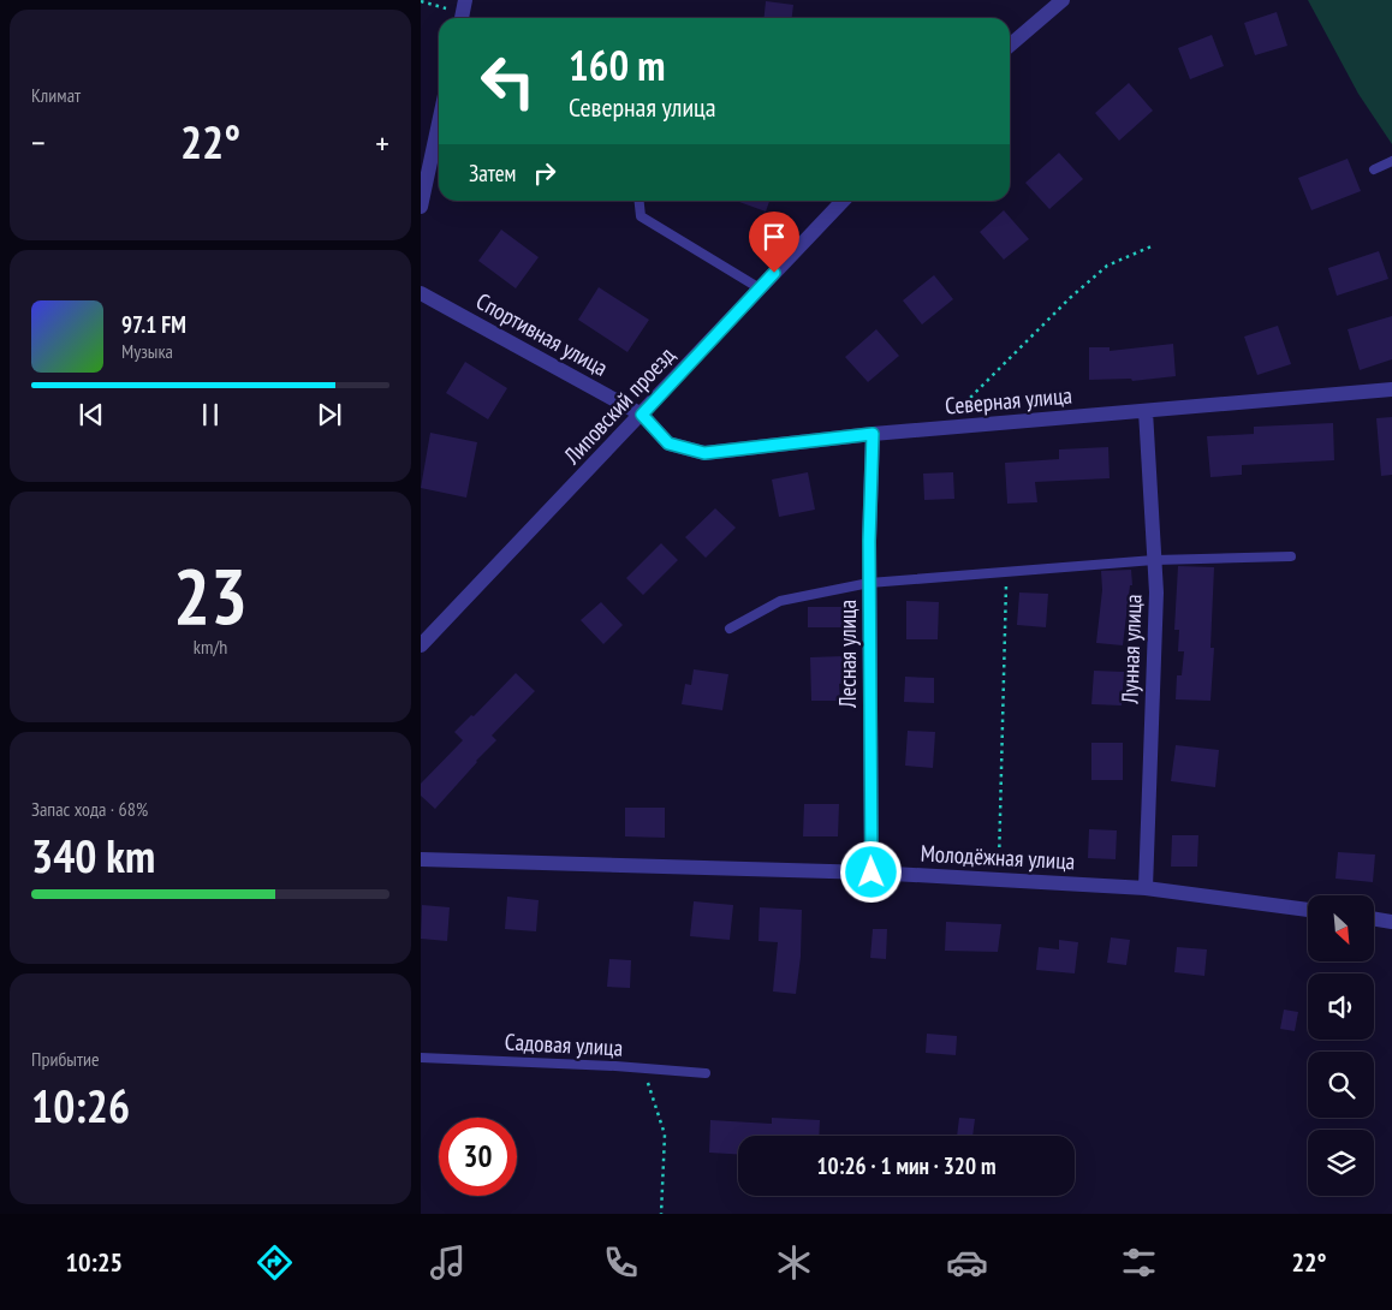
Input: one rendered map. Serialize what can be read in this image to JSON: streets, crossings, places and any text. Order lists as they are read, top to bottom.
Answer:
{
  "streets": {
    "street": [
      "Спортивная улица",
      "Северная улица",
      "Липовский проезд",
      "Лунная улица",
      "Лесная улица",
      "Молодёжная улица"
    ],
    "lane": ["Садовая улица"]
  },
  "crossings": [
    ["Спортивная улица", "Северная улица"],
    ["Спортивная улица", "Липовский проезд"],
    ["Северная улица", "Липовский проезд"],
    ["Северная улица", "Лунная улица"],
    ["Северная улица", "Лесная улица"],
    ["Лунная улица", "Молодёжная улица"],
    ["Лесная улица", "Молодёжная улица"]
  ],
  "north": "bottom right",
  "page": {
    "tile": [
      "Климат",
      ["23", "km/h"],
      ["Запас хода · 68%", "340 km"],
      ["Прибытие", "10:26"]
    ],
    "turn": ["160 m", "Северная улица"],
    "heat": ["−", "22°", "+"],
    "then": "Затем",
    "song": ["97.1 FM", "Музыка"],
    "limit": "30",
    "trip": "10:26 · 1 мин · 320 m",
    "tabs": ["10:25", "22°"]
  }
}
